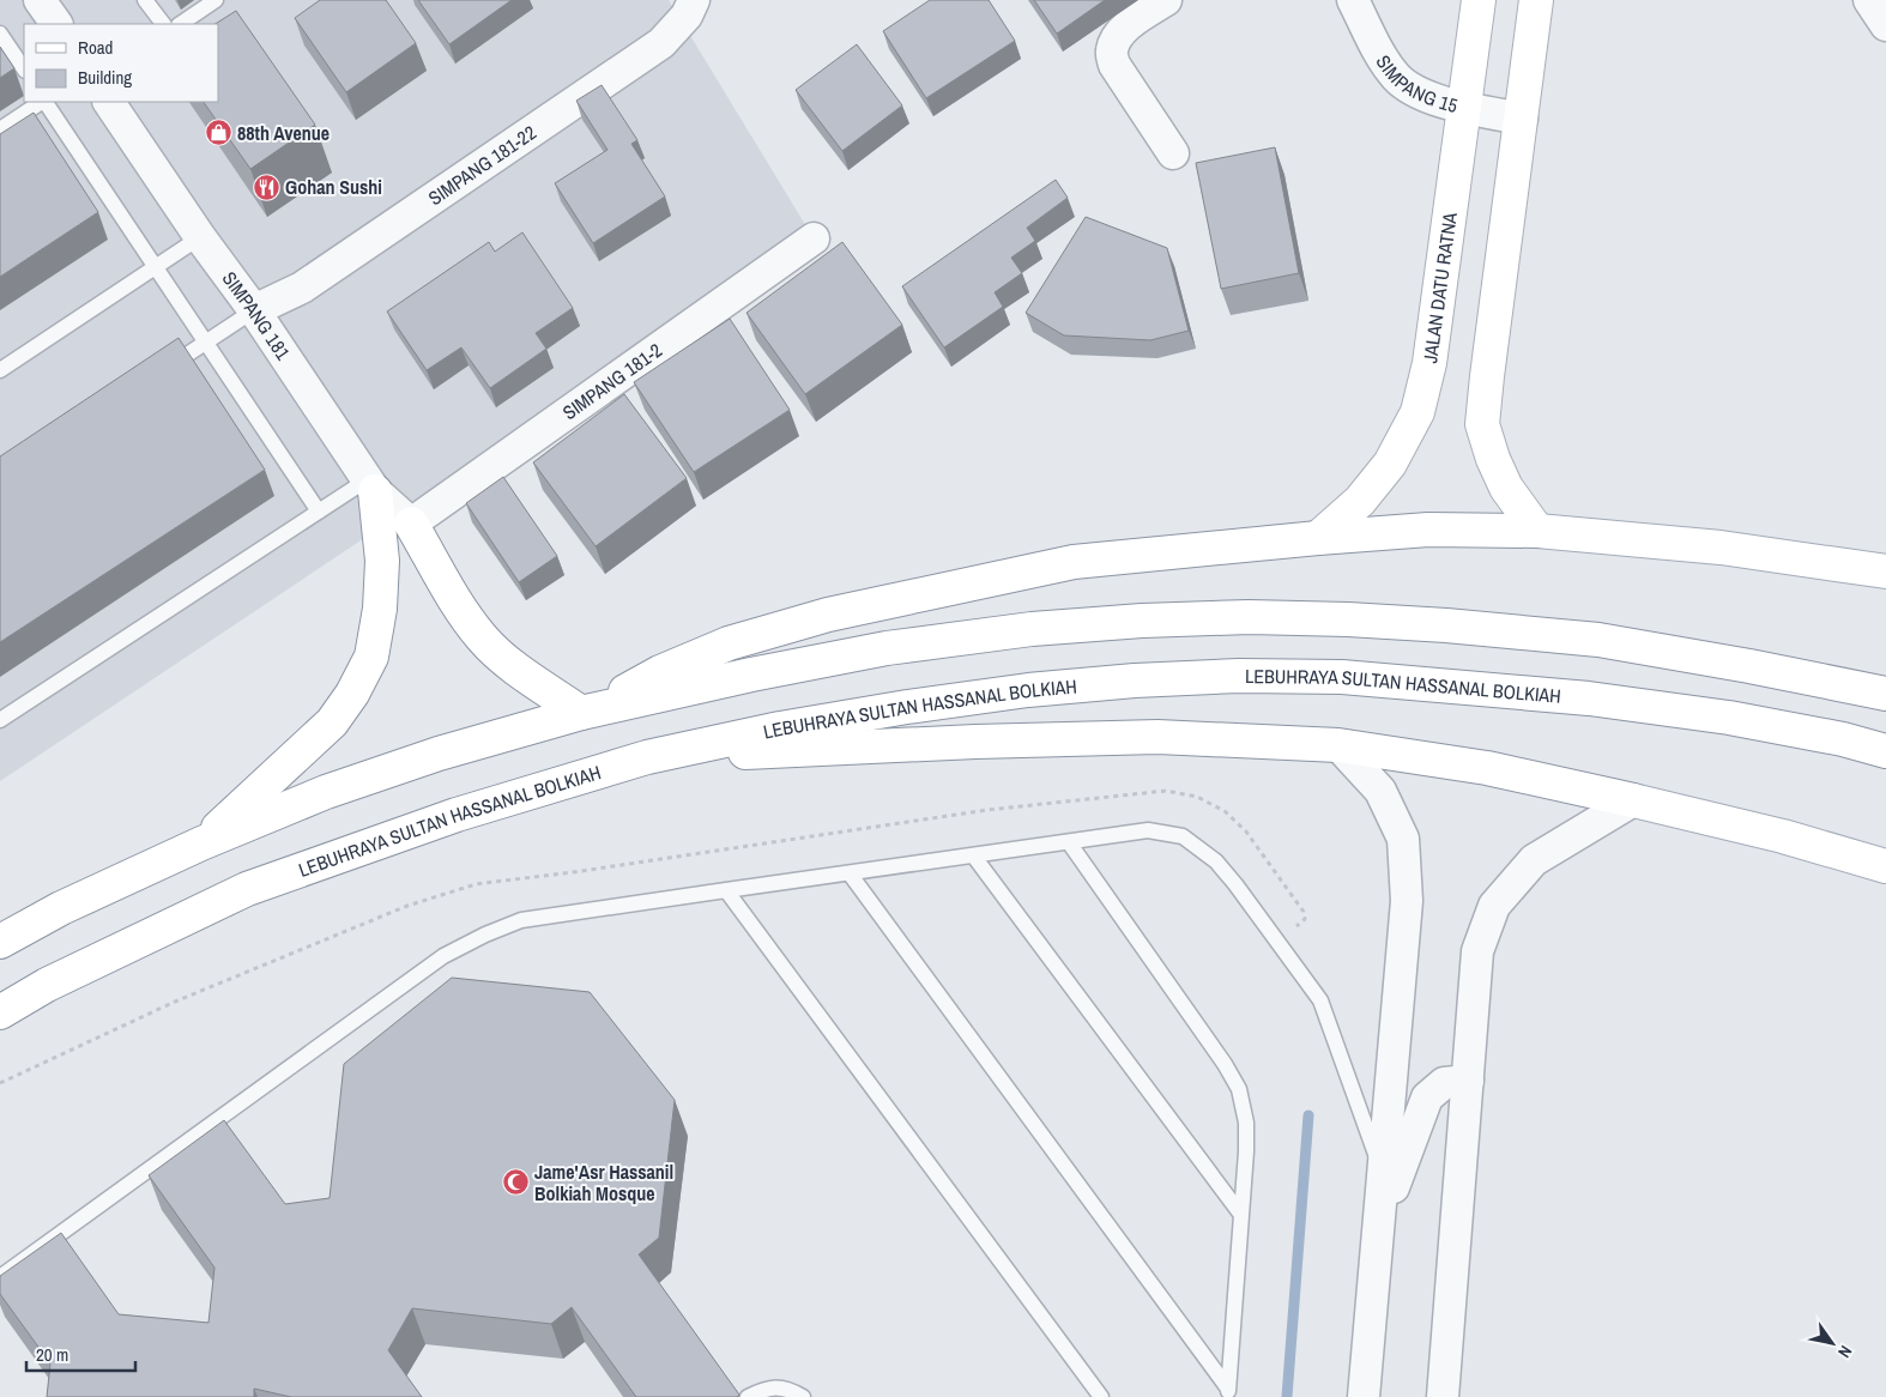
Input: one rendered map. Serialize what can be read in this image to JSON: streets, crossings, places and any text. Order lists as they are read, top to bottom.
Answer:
{
  "streets": {
    "main road": ["JALAN DATU RATNA", "LEBUHRAYA SULTAN HASSANAL BOLKIAH"],
    "street": [
      "SIMPANG 15",
      "SIMPANG 181-22",
      "SIMPANG 181",
      "SIMPANG 181-2"
    ]
  },
  "crossings": [
    ["SIMPANG 15", "JALAN DATU RATNA"],
    ["SIMPANG 181-22", "SIMPANG 181"],
    ["SIMPANG 181", "SIMPANG 181-2"]
  ],
  "places": {
    "shop": ["88th Avenue"],
    "restaurant": ["Gohan Sushi"],
    "mosque": ["Jame'Asr Hassanil Bolkiah Mosque"]
  },
  "legend": ["Road", "Building"],
  "scale_bar": "20 m",
  "north": "bottom right"
}
